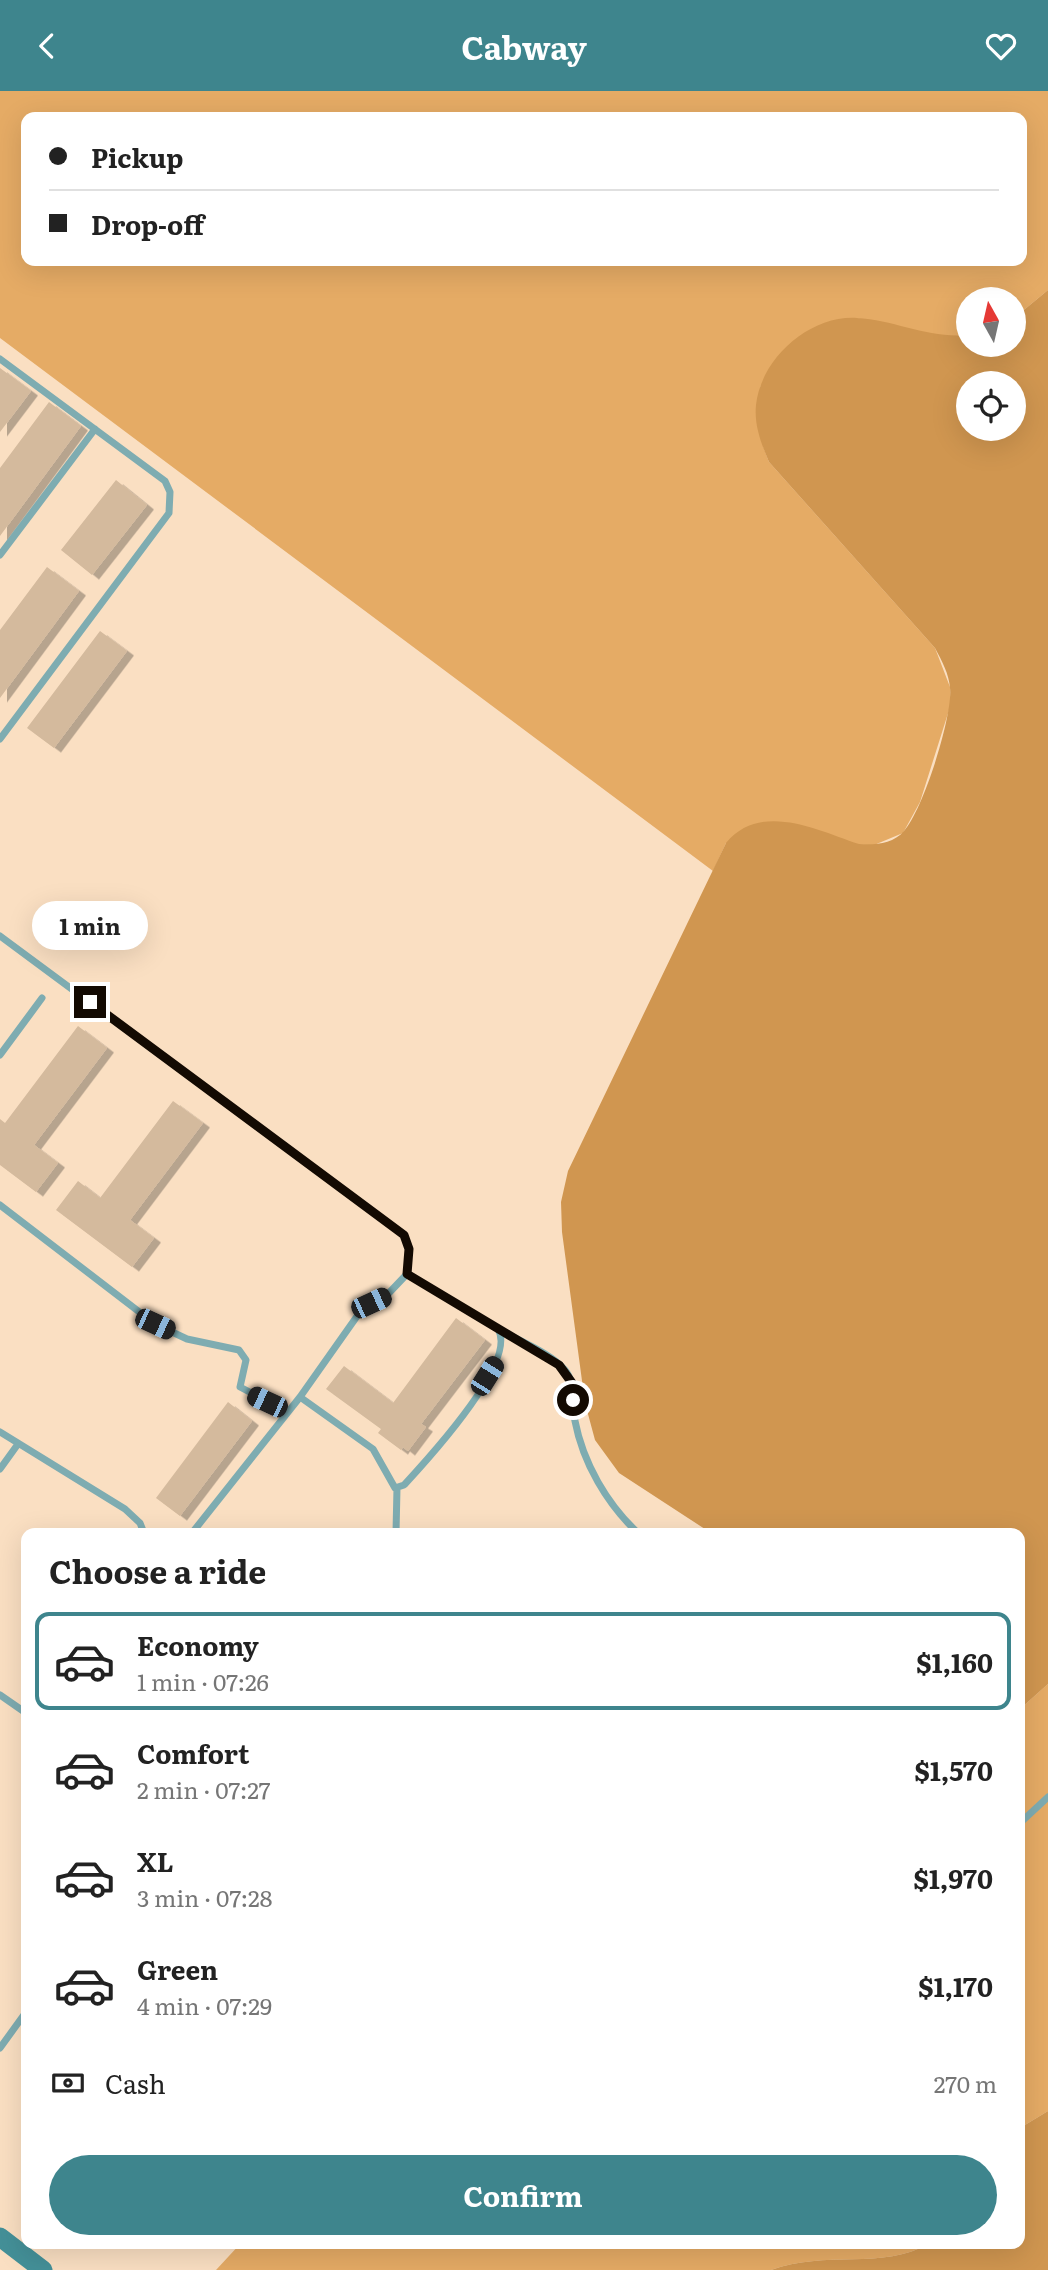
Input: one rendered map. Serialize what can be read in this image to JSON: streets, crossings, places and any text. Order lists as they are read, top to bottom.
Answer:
{
  "north": "top",
  "page": {
    "header": "Cabway",
    "banner": ["Pickup", "Drop-off"],
    "bubble": "1 min",
    "heading": "Choose a ride",
    "list": [
      {
        "name": "Economy",
        "note": "1 min · 07:26",
        "value": "$1,160"
      },
      {
        "name": "Comfort",
        "note": "2 min · 07:27",
        "value": "$1,570"
      },
      {
        "name": "XL",
        "note": "3 min · 07:28",
        "value": "$1,970"
      },
      {
        "name": "Green",
        "note": "4 min · 07:29",
        "value": "$1,170"
      }
    ],
    "pay": ["Cash", "270 m"],
    "buttons": "Confirm"
  }
}
